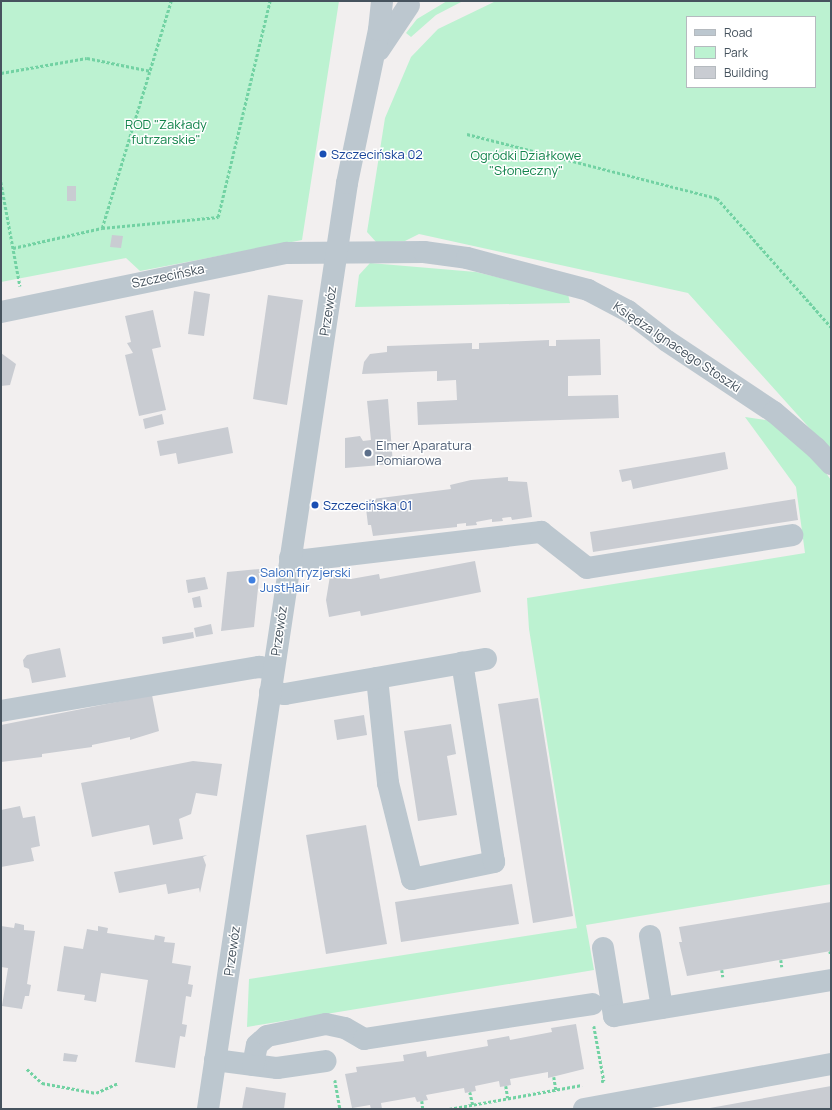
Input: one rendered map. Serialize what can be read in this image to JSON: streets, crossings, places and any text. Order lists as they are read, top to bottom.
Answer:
{
  "streets": {
    "street": ["Szczecińska", "Przewóz", "Księdza Ignacego Stoszki"]
  },
  "crossings": [
    ["Szczecińska", "Przewóz"],
    ["Szczecińska", "Księdza Ignacego Stoszki"],
    ["Przewóz", "Księdza Ignacego Stoszki"]
  ],
  "parks": ["ROD \"Zakłady futrzarskie\"", "Ogródki Działkowe \"Słoneczny\""],
  "places": [
    "Szczecińska 02",
    "Elmer Aparatura Pomiarowa",
    "Szczecińska 01",
    "Salon fryzjerski JustHair"
  ],
  "legend": ["Road", "Park", "Building"]
}
